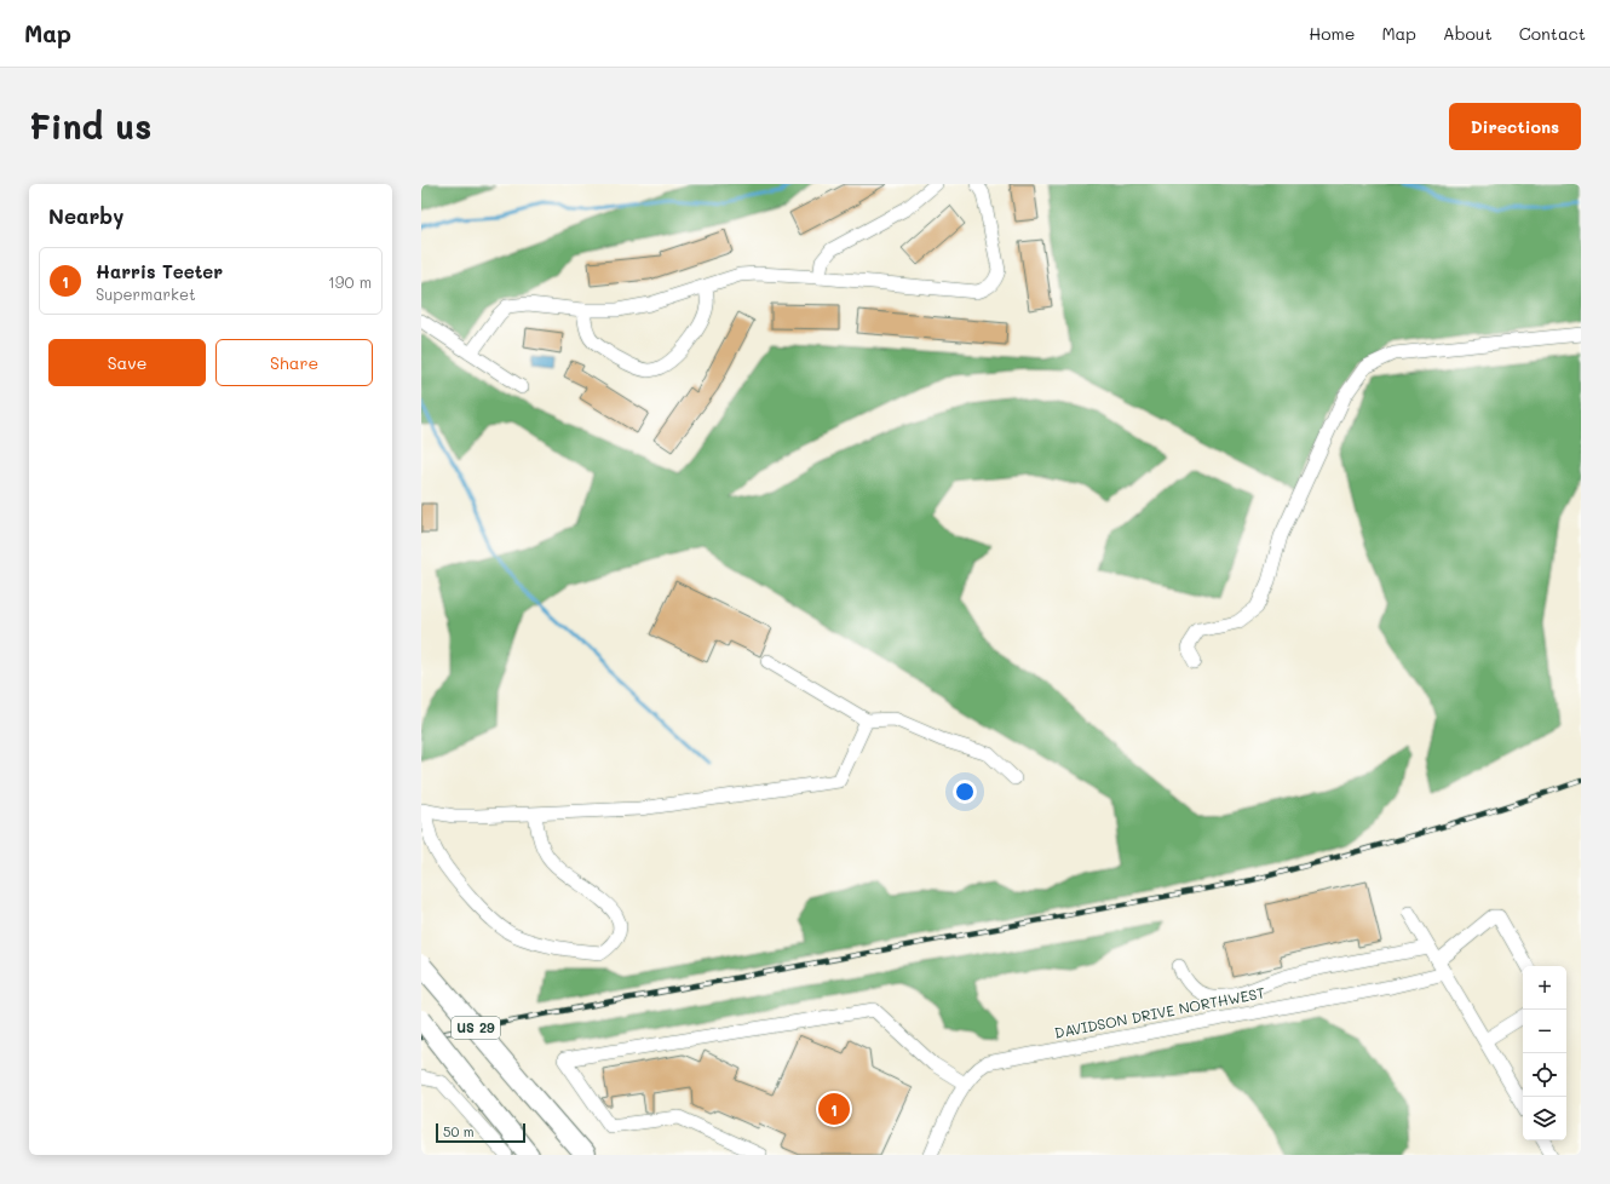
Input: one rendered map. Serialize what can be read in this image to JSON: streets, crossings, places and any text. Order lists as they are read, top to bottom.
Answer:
{
  "streets": {
    "highway": ["US 29"],
    "street": ["DAVIDSON DRIVE NORTHWEST"]
  },
  "scale_bar": "50 m",
  "page": {
    "header": "Map",
    "nav": [
      "Home",
      "Map",
      "About",
      "Contact"
    ],
    "buttons": [
      "Directions",
      ["Save", "Share"]
    ],
    "title": "Find us",
    "heading": "Nearby",
    "list": [
      {
        "mark": "1",
        "name": "Harris Teeter",
        "note": "Supermarket",
        "value": "190 m"
      }
    ],
    "map_buttons": ["+", "−"],
    "pins": "1",
    "scale": "50 m"
  }
}
